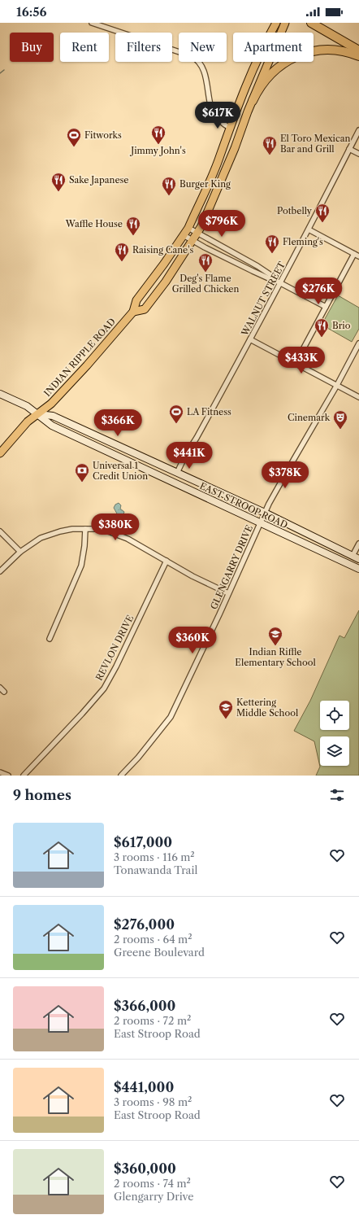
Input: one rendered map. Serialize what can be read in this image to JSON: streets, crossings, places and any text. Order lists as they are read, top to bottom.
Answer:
{
  "streets": {
    "main road": ["INDIAN RIPPLE ROAD", "EAST STROOP ROAD"],
    "street": ["WALNUT STREET", "GLENGARRY DRIVE", "REVLON DRIVE"]
  },
  "crossings": [
    ["WALNUT STREET", "EAST STROOP ROAD"],
    ["INDIAN RIPPLE ROAD", "EAST STROOP ROAD"],
    ["EAST STROOP ROAD", "GLENGARRY DRIVE"]
  ],
  "places": {
    "restaurant": [
      "Jimmy John's",
      "El Toro Mexican Bar and Grill",
      "Sake Japanese",
      "Burger King",
      "Potbelly",
      "Waffle House",
      "Fleming's",
      "Raising Cane's",
      "Deg's Flame Grilled Chicken",
      "Brio"
    ],
    "sports": ["Fitworks", "LA Fitness"],
    "theatre": ["Cinemark"],
    "bank": ["Universal 1 Credit Union"],
    "school or university": ["Indian Riffle Elementary School", "Kettering Middle School"]
  },
  "page": {
    "status": "16:56",
    "chip": [
      "Buy",
      "Rent",
      "Filters",
      "New",
      "Apartment"
    ],
    "price": [
      "$617K",
      "$796K",
      "$276K",
      "$433K",
      "$366K",
      "$441K",
      "$378K",
      "$380K",
      "$360K"
    ],
    "heading": "9 homes",
    "list": [
      {
        "name": "$617,000",
        "note": "3 rooms · 116 m² · Tonawanda Trail"
      },
      {
        "name": "$276,000",
        "note": "2 rooms · 64 m² · Greene Boulevard"
      },
      {
        "name": "$366,000",
        "note": "2 rooms · 72 m² · East Stroop Road"
      },
      {
        "name": "$441,000",
        "note": "3 rooms · 98 m² · East Stroop Road"
      },
      {
        "name": "$360,000",
        "note": "2 rooms · 74 m² · Glengarry Drive"
      }
    ]
  }
}
